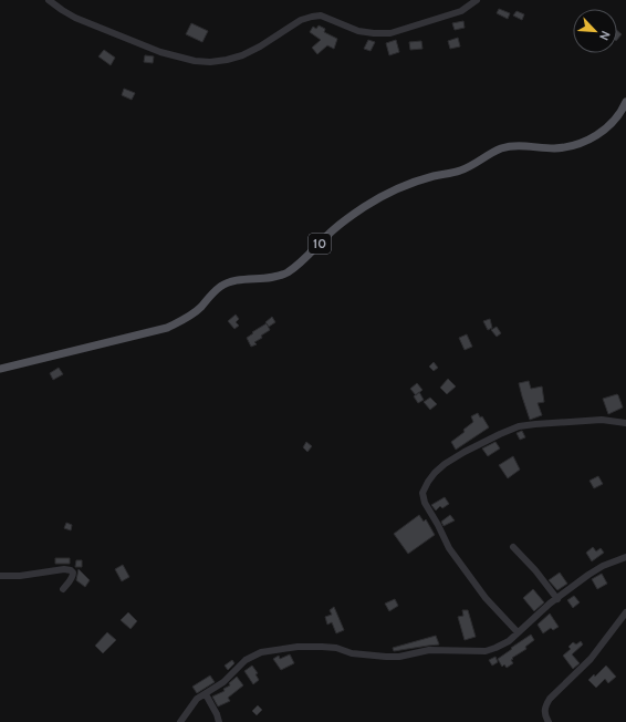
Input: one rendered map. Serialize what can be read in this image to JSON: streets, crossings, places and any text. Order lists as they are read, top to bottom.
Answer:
{
  "streets": {
    "main road": ["10"]
  },
  "north": "bottom right"
}
